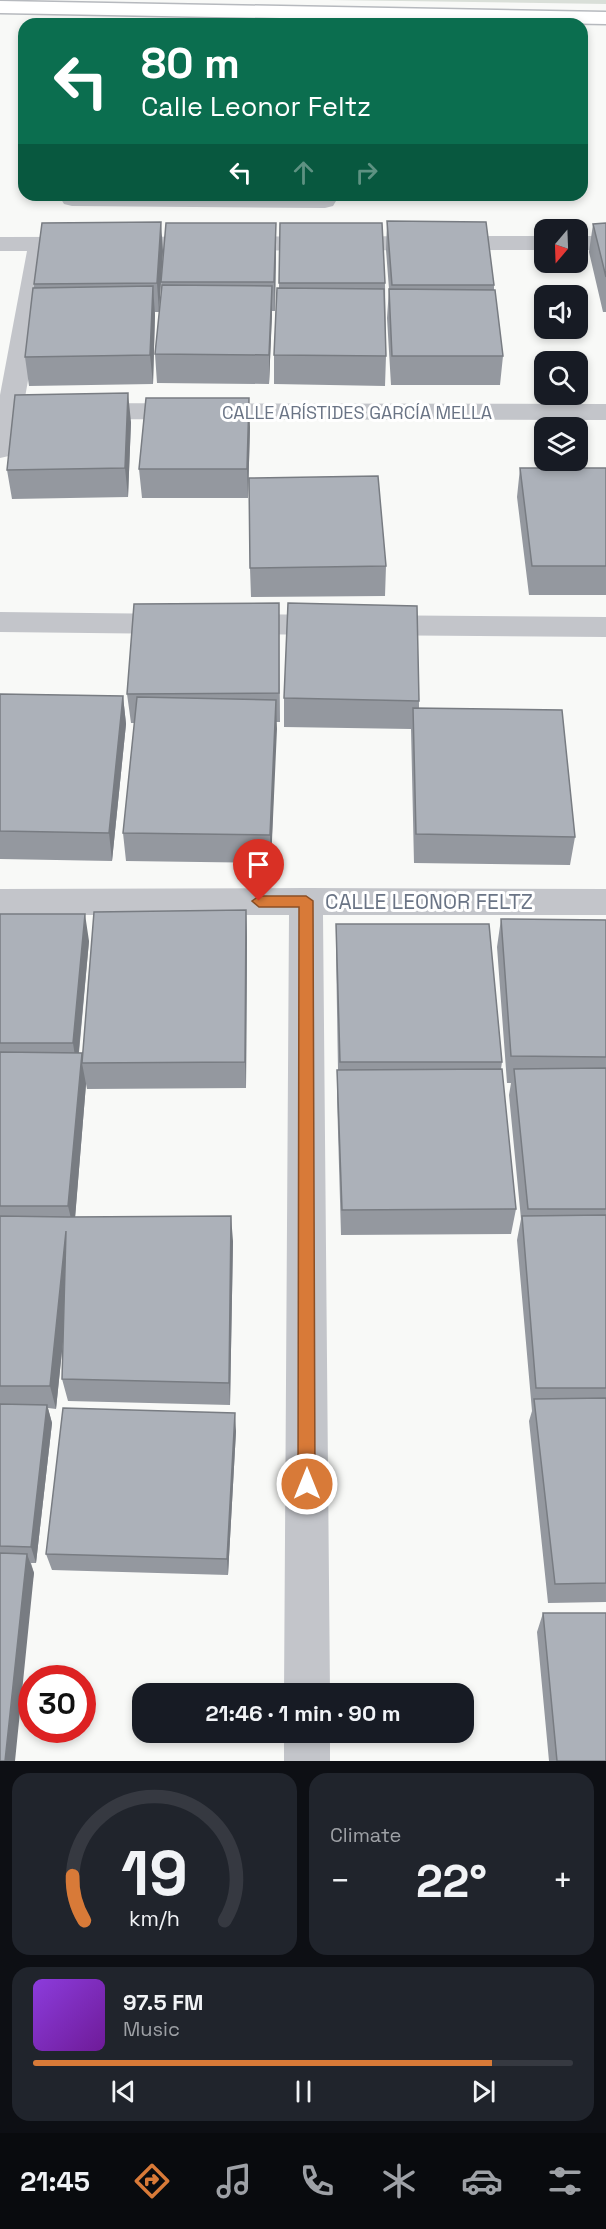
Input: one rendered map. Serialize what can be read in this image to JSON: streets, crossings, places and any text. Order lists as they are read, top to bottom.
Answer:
{
  "streets": {
    "street": ["CALLE ARÍSTIDES GARCÍA MELLA", "CALLE LEONOR FELTZ"]
  },
  "north": "bottom",
  "page": {
    "turn": ["80 m", "Calle Leonor Feltz"],
    "limit": "30",
    "trip": "21:46 · 1 min · 90 m",
    "tile": "Climate",
    "heat": ["−", "22°", "+"],
    "song": ["97.5 FM", "Music"],
    "tabs": "21:45",
    "gauge": ["19", "km/h"]
  }
}
